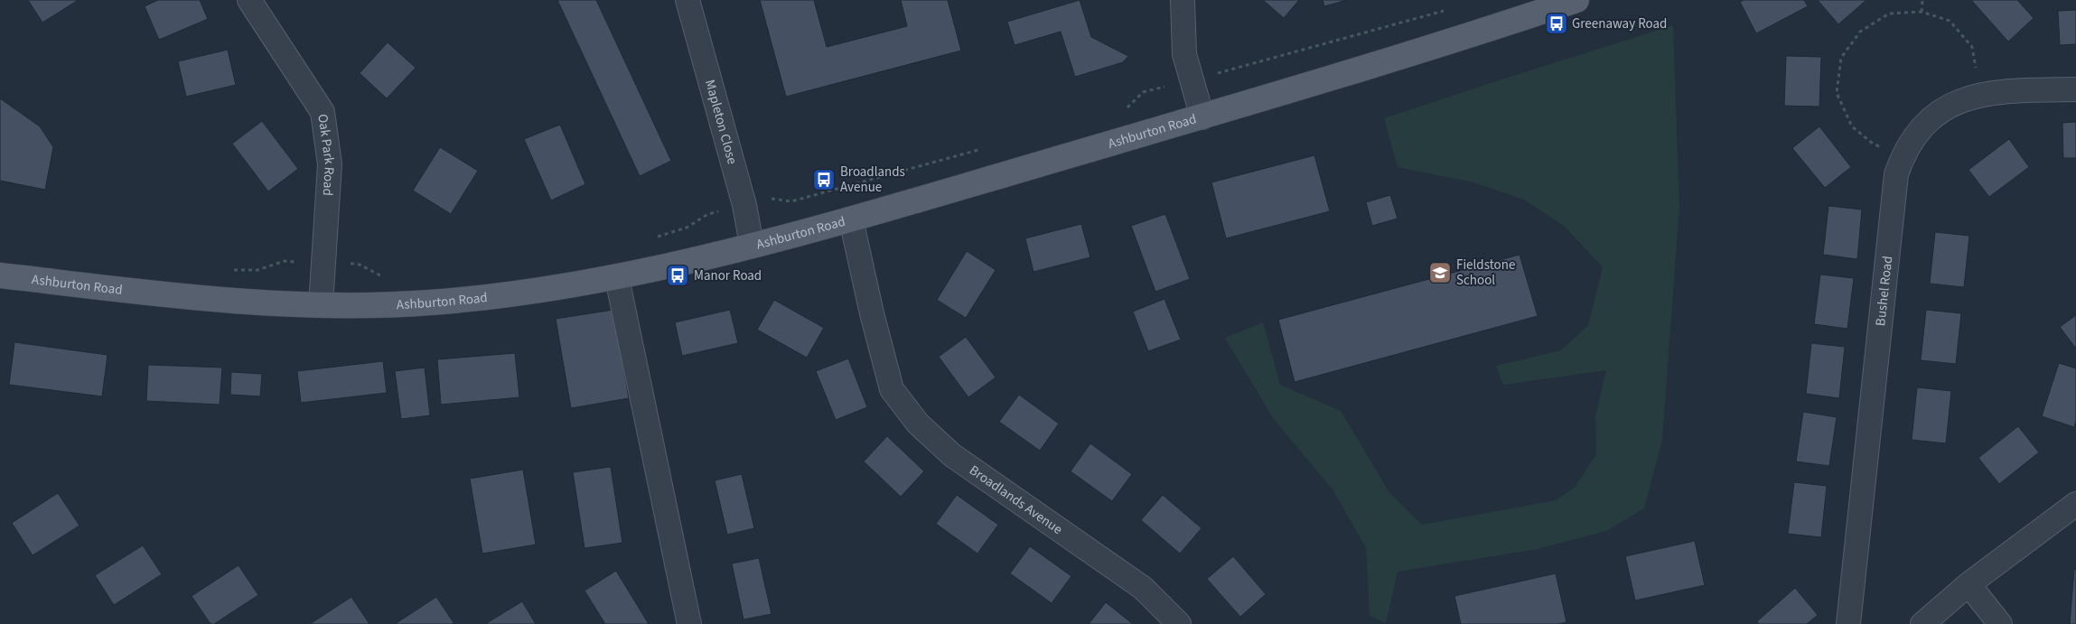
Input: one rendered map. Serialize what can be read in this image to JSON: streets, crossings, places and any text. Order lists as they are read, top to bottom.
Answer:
{
  "streets": {
    "main road": ["Ashburton Road"],
    "street": [
      "Mapleton Close",
      "Oak Park Road",
      "Bushel Road",
      "Broadlands Avenue"
    ]
  },
  "crossings": [
    ["Mapleton Close", "Ashburton Road"],
    ["Ashburton Road", "Oak Park Road"],
    ["Ashburton Road", "Broadlands Avenue"]
  ],
  "places": {
    "bus stop": ["Greenaway Road", "Broadlands Avenue", "Manor Road"],
    "school or university": ["Fieldstone School"]
  }
}
